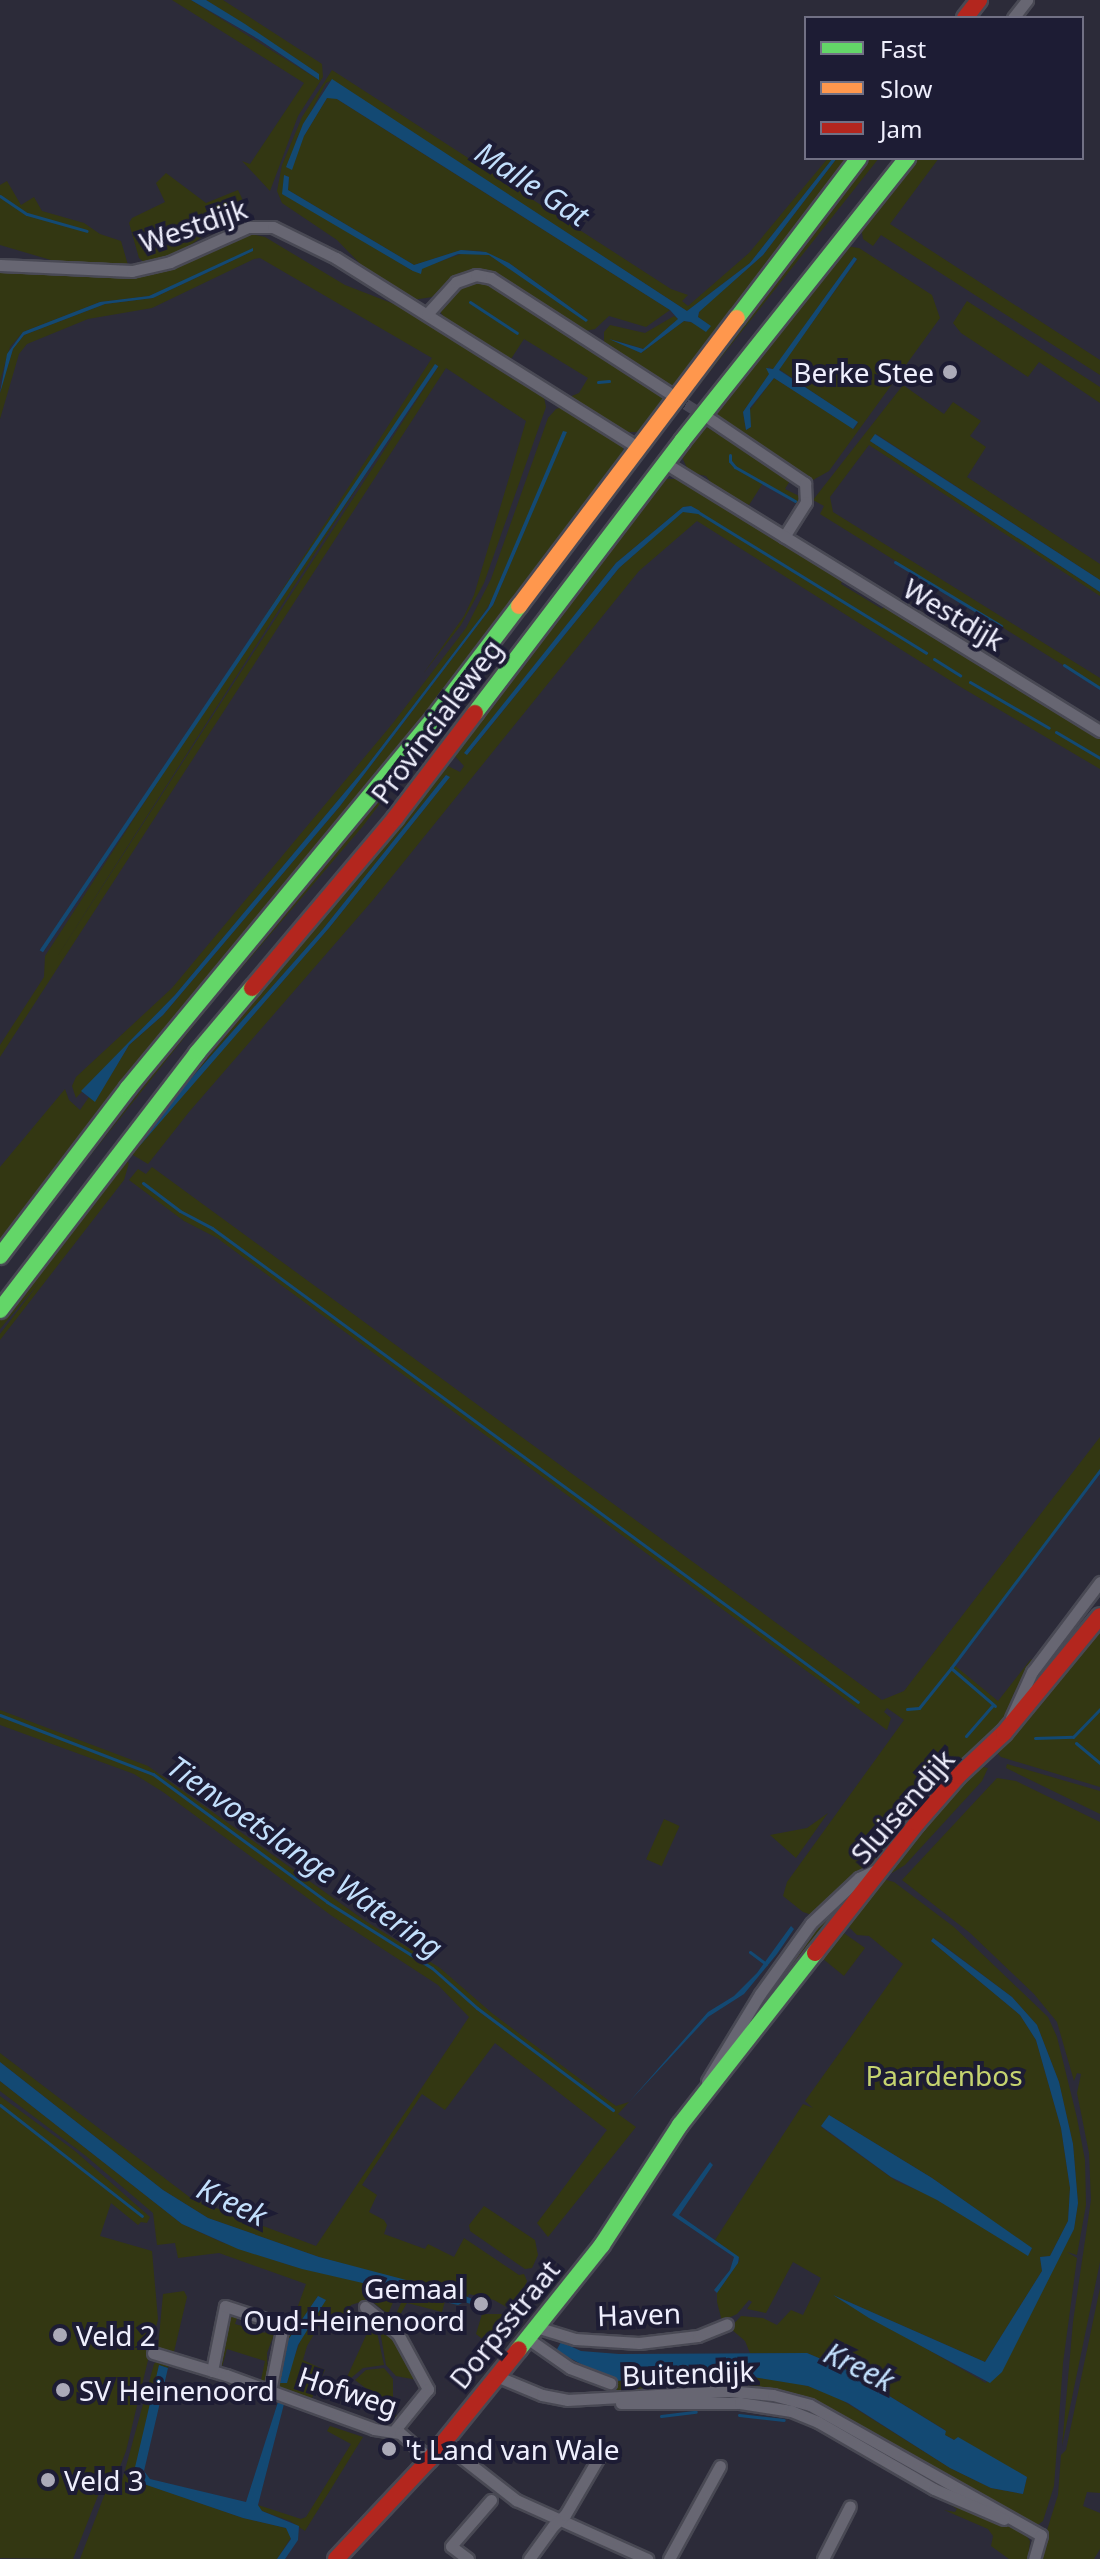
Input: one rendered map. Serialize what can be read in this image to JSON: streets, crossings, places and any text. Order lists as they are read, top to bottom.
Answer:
{
  "streets": {
    "street": [
      "Westdijk",
      "Provincialeweg",
      "Sluisendijk",
      "Haven",
      "Dorpsstraat",
      "Buitendijk",
      "Hofweg"
    ]
  },
  "crossings": [
    ["Westdijk", "Provincialeweg"],
    ["Sluisendijk", "Dorpsstraat"],
    ["Haven", "Dorpsstraat"],
    ["Dorpsstraat", "Buitendijk"],
    ["Dorpsstraat", "Hofweg"]
  ],
  "water": ["Malle Gat", "Tienvoetslange Watering", "Kreek"],
  "parks": ["Paardenbos"],
  "places": [
    "Berke Stee",
    "Gemaal Oud-Heinenoord",
    "Veld 2",
    "SV Heinenoord",
    "'t Land van Wale",
    "Veld 3"
  ],
  "legend": ["Fast", "Slow", "Jam"]
}
